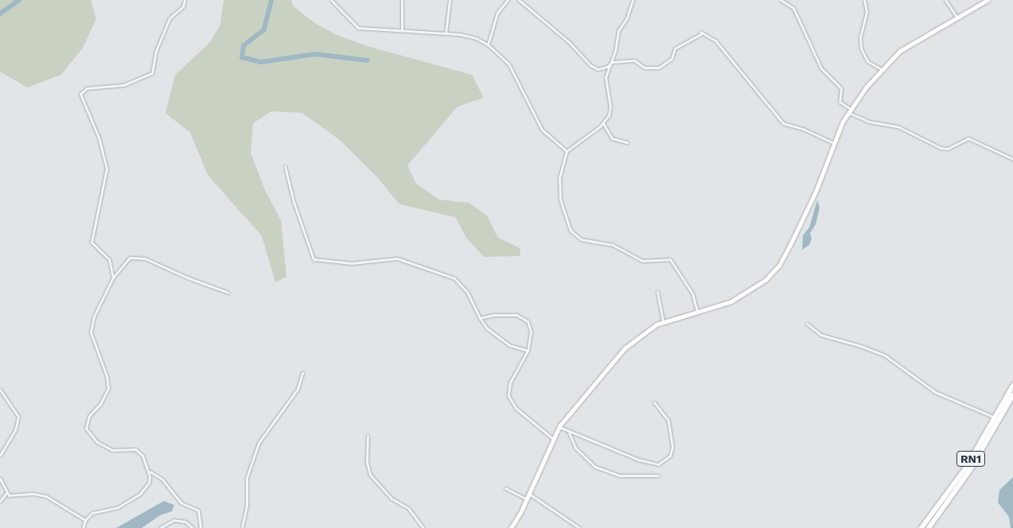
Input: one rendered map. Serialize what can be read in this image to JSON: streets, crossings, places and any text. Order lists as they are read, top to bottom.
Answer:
{
  "streets": {
    "highway": ["RN1"]
  }
}
